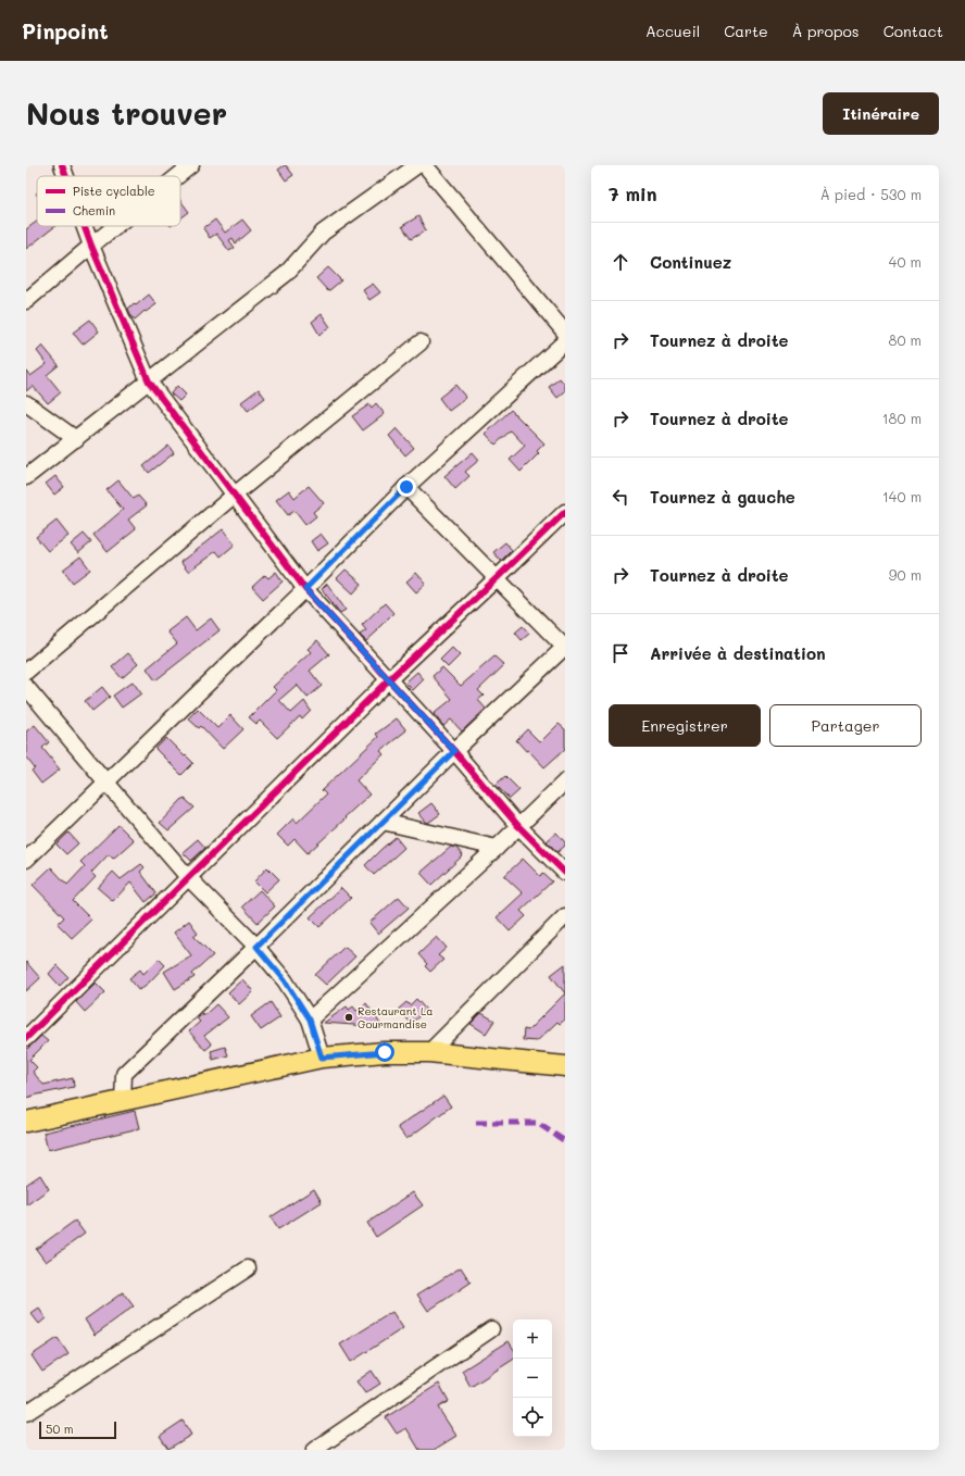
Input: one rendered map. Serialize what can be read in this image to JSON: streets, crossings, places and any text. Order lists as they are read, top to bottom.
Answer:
{
  "places": ["Restaurant La Gourmandise"],
  "legend": ["Piste cyclable", "Chemin"],
  "scale_bar": "50 m",
  "page": {
    "header": "Pinpoint",
    "nav": [
      "Accueil",
      "Carte",
      "À propos",
      "Contact"
    ],
    "buttons": [
      "Itinéraire",
      ["Enregistrer", "Partager"]
    ],
    "title": "Nous trouver",
    "heading": ["7 min", "À pied · 530 m"],
    "list": [
      ["Continuez", "40 m"],
      ["Tournez à droite", "80 m"],
      ["Tournez à droite", "180 m"],
      ["Tournez à gauche", "140 m"],
      ["Tournez à droite", "90 m"],
      "Arrivée à destination"
    ],
    "map_buttons": ["+", "−"],
    "scale": "50 m"
  }
}
